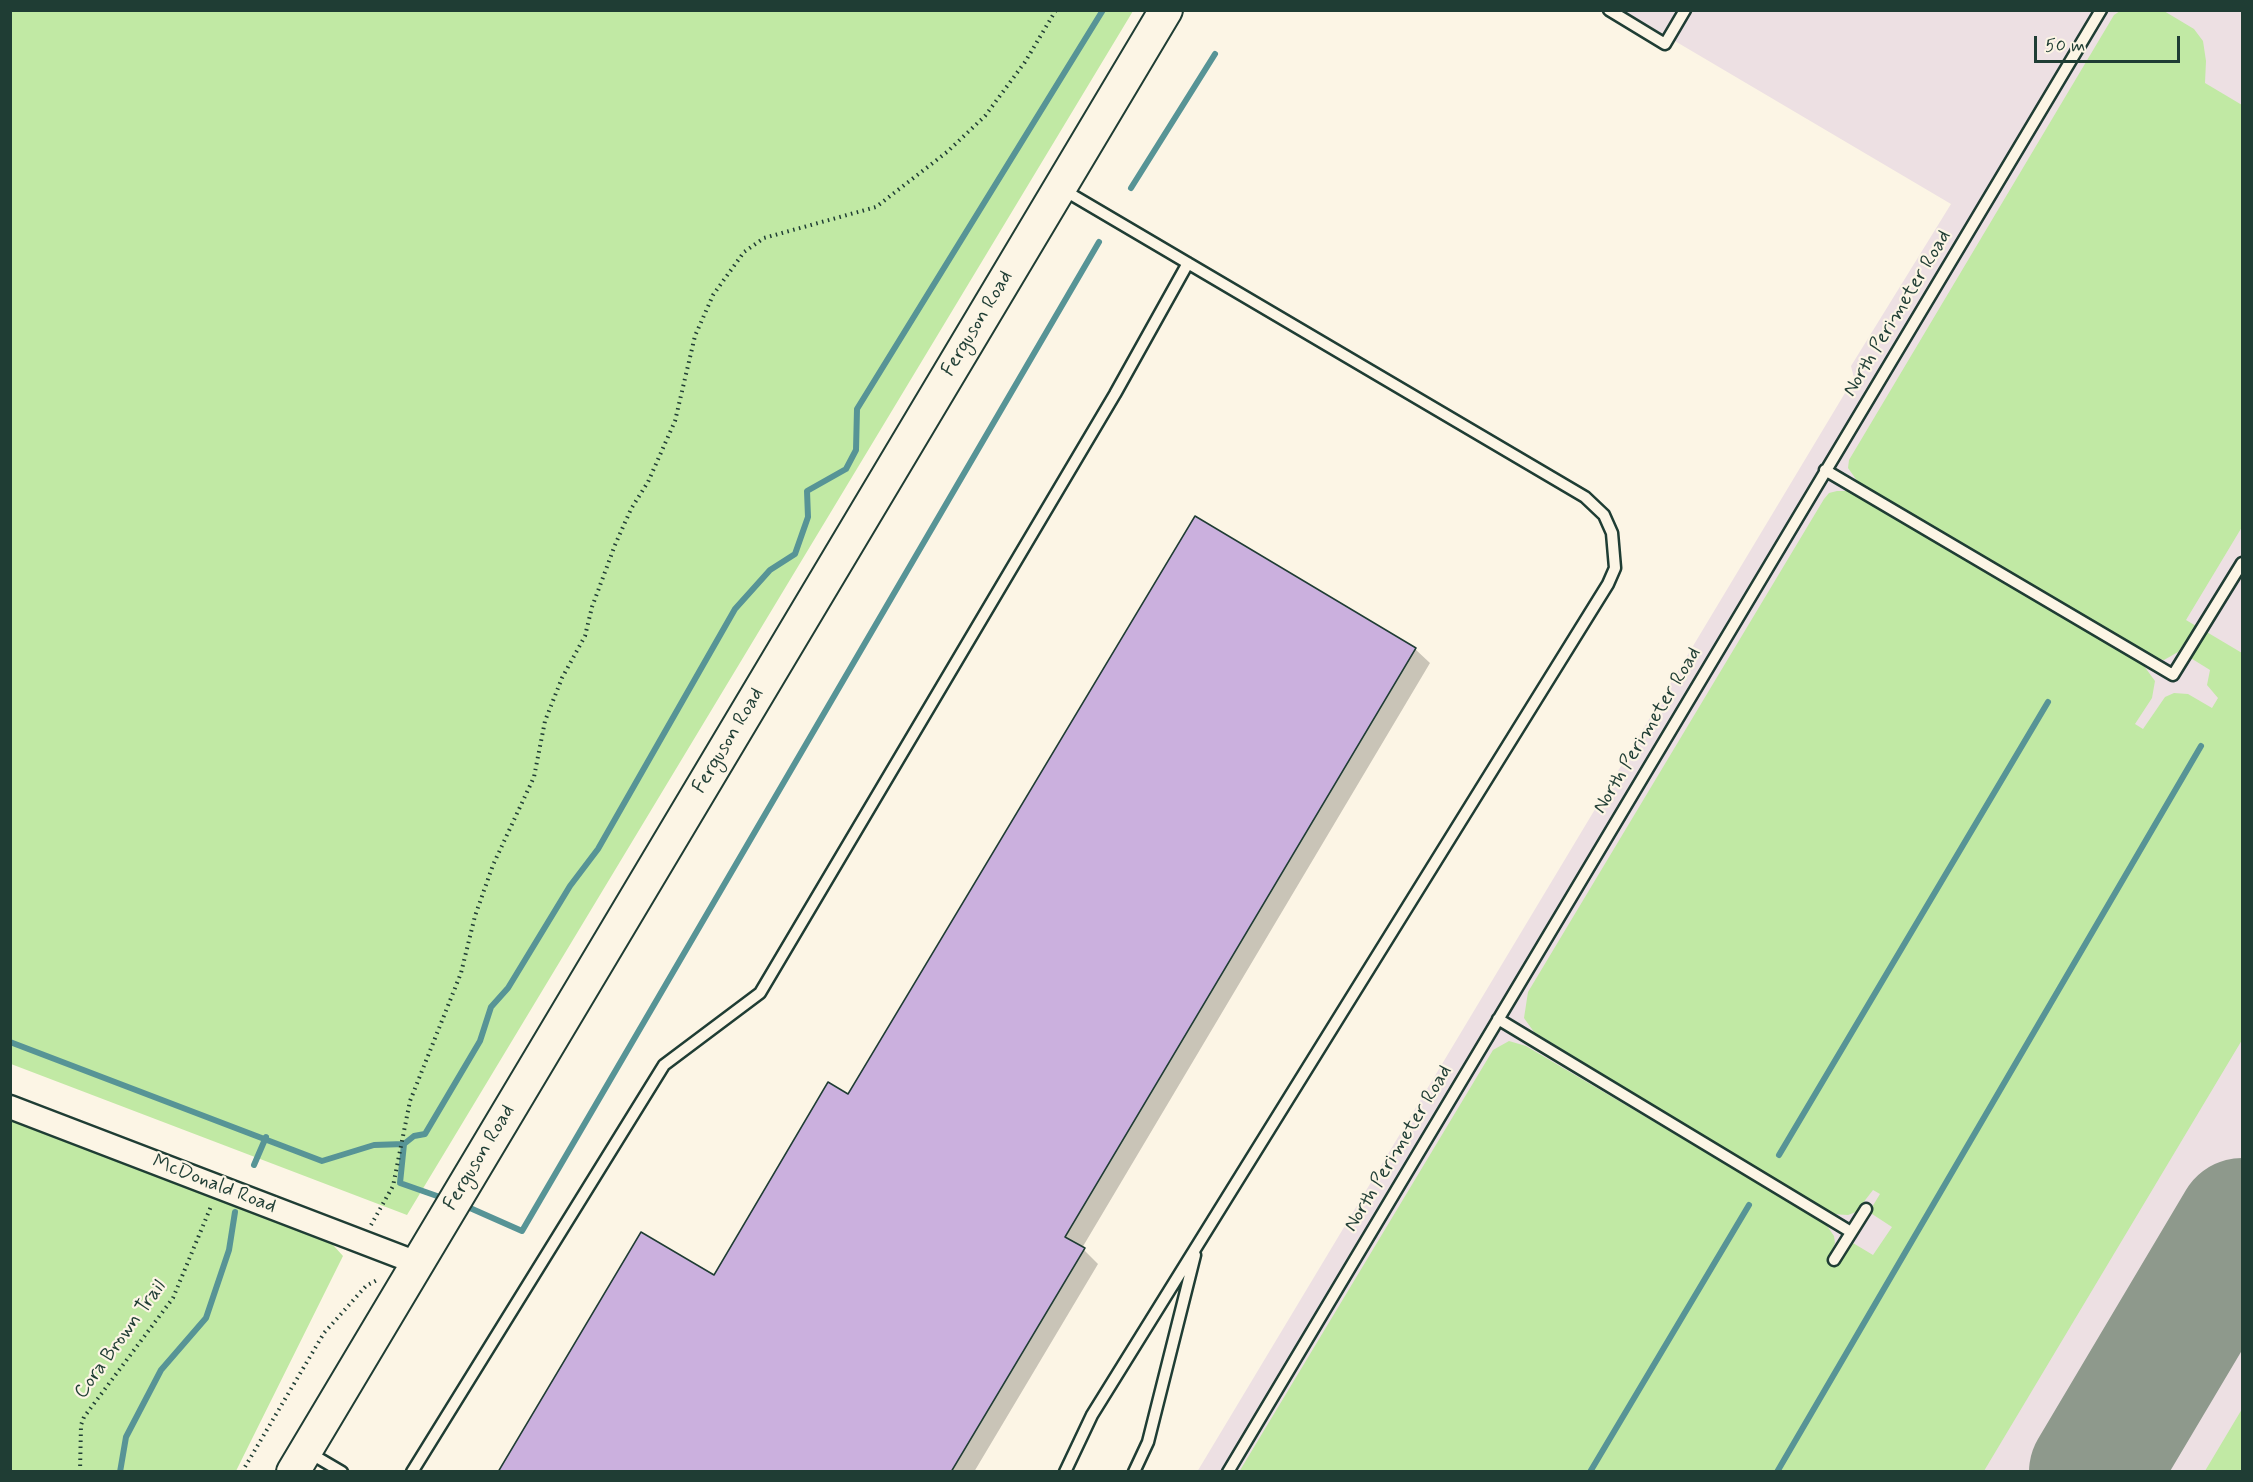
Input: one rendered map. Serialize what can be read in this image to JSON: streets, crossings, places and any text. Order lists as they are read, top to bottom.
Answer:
{
  "streets": {
    "street": ["Ferguson Road", "McDonald Road"],
    "lane": ["North Perimeter Road"],
    "path": ["Cora Brown Trail"]
  },
  "crossings": [
    ["Ferguson Road", "McDonald Road"]
  ],
  "scale_bar": "50 m"
}
